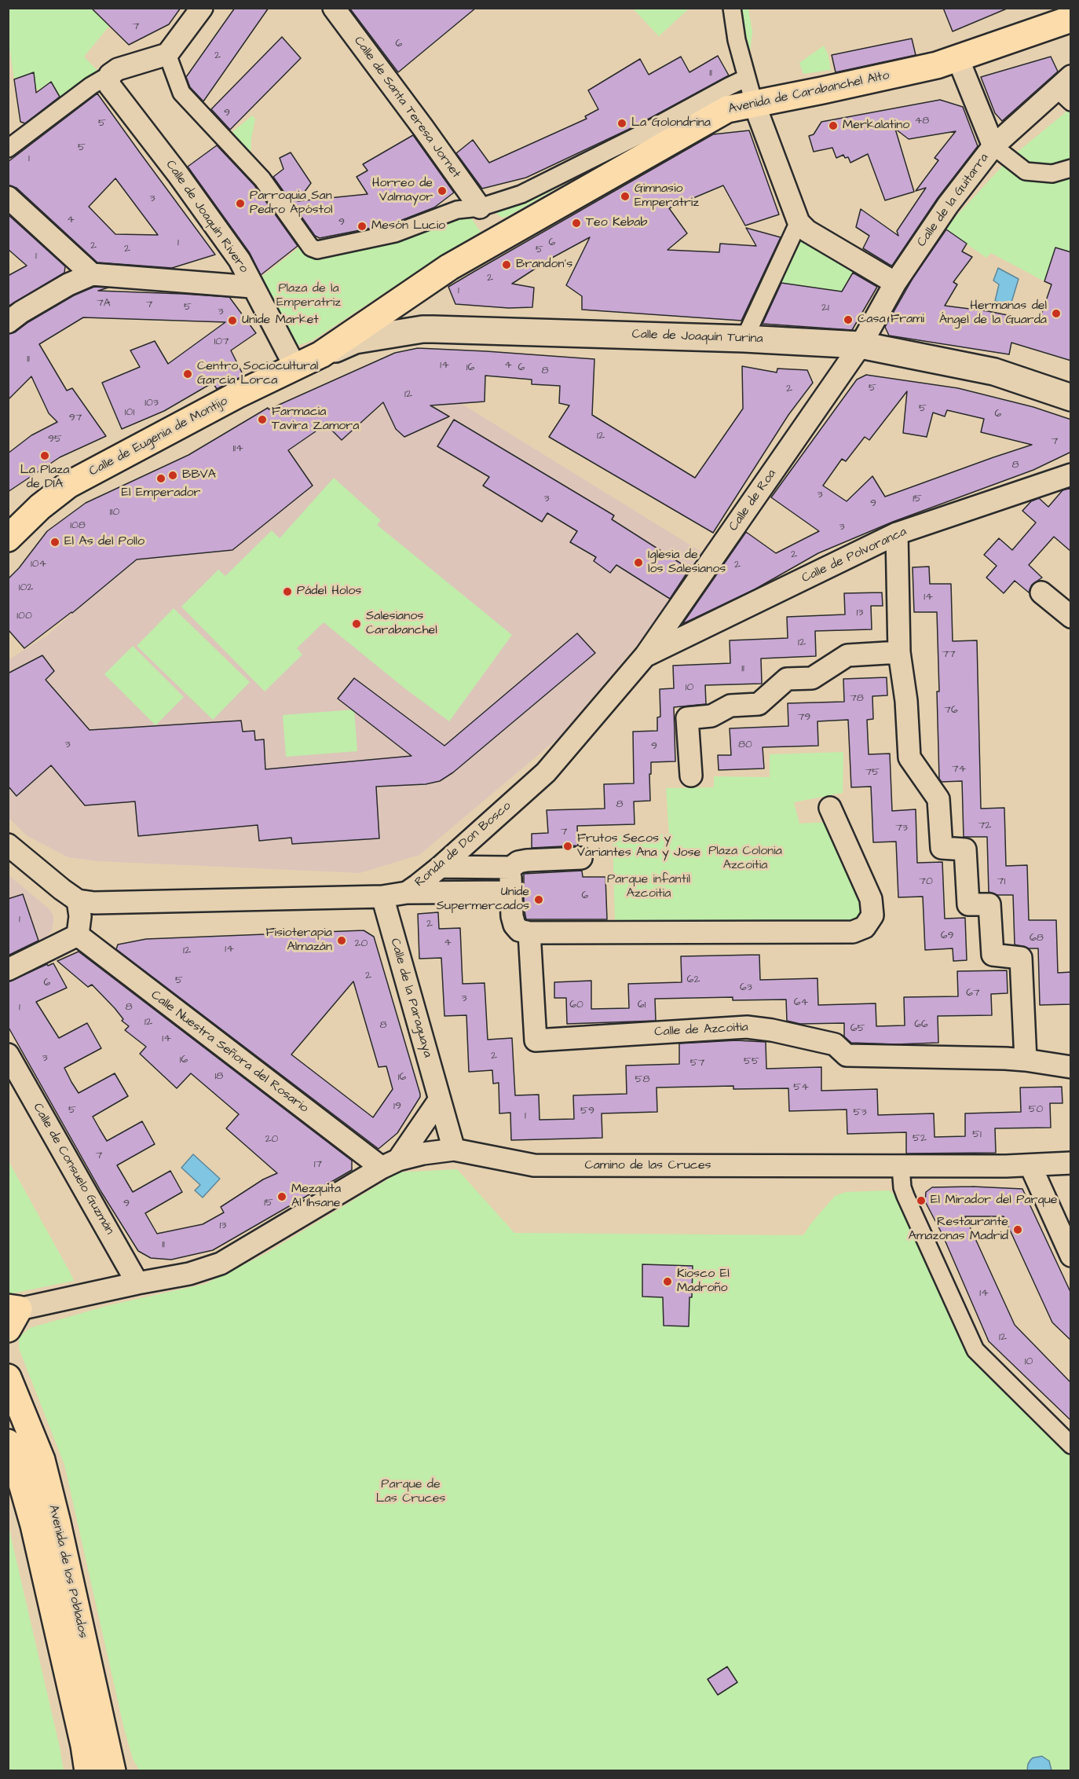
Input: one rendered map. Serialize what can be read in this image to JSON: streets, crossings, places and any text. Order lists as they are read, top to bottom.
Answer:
{
  "streets": {
    "main road": [
      "Avenida de Carabanchel Alto",
      "Calle de Joaquín Turina",
      "Calle de Eugenia de Montijo",
      "Avenida de los Poblados"
    ],
    "street": [
      "Calle de Santa Teresa Jornet",
      "Calle de la Guitarra",
      "Calle de Joaquín Rivero",
      "Calle de Roa",
      "Calle de Polvoranca",
      "Ronda de Don Bosco",
      "Calle de la Paraguaya",
      "Calle de Azcoitia",
      "Calle Nuestra Señora del Rosario",
      "Camino de las Cruces",
      "Calle de Consuelo Guzmán"
    ]
  },
  "crossings": [
    ["Avenida de Carabanchel Alto", "Calle de Santa Teresa Jornet"],
    ["Avenida de Carabanchel Alto", "Calle de Joaquín Turina"],
    ["Avenida de Carabanchel Alto", "Calle de Eugenia de Montijo"],
    ["Calle de la Guitarra", "Calle de Joaquín Turina"],
    ["Calle de la Guitarra", "Calle de Roa"],
    ["Calle de Joaquín Rivero", "Calle de Eugenia de Montijo"],
    ["Calle de Joaquín Turina", "Calle de Eugenia de Montijo"],
    ["Calle de Joaquín Turina", "Calle de Roa"],
    ["Calle de Roa", "Calle de Polvoranca"],
    ["Calle de Roa", "Ronda de Don Bosco"],
    ["Calle de Polvoranca", "Ronda de Don Bosco"],
    ["Ronda de Don Bosco", "Calle de la Paraguaya"],
    ["Calle de la Paraguaya", "Camino de las Cruces"],
    ["Calle Nuestra Señora del Rosario", "Camino de las Cruces"]
  ],
  "parks": [
    "Plaza de la Emperatriz",
    "Plaza Colonia Azcoitia",
    "Parque infantil Azcoitia",
    "Parque de Las Cruces"
  ],
  "places": [
    "La Golondrina",
    "Merkalatino",
    "Horreo de Valmayor",
    "Gimnasio Emperatriz",
    "Parroquia San Pedro Apóstol",
    "Teo Kebab",
    "Mesón Lucio",
    "Brandon's",
    "Hermanas del Ángel de la Guarda",
    "Casa Frami",
    "Unide Market",
    "Centro Sociocultural García Lorca",
    "Farmacia Tavira Zamora",
    "La Plaza de DIA",
    "BBVA",
    "El Emperador",
    "El As del Pollo",
    "Iglesia de los Salesianos",
    "Pádel Holos",
    "Salesianos Carabanchel",
    "Frutos Secos y Variantes Ana y Jose",
    "Unide Supermercados",
    "Fisioterapia Almazán",
    "Mezquita Al Ihsane",
    "El Mirador del Parque",
    "Restaurante Amazonas Madrid",
    "Kiosco El Madroño"
  ],
  "house_numbers": [
    "7",
    "6",
    "2",
    "11",
    "9",
    "48",
    "5",
    "5",
    "1",
    "3",
    "4",
    "9",
    "1",
    "6",
    "2",
    "2",
    "5",
    "1",
    "2",
    "1",
    "7A",
    "7",
    "5",
    "21",
    "3",
    "107",
    "11",
    "14",
    "4",
    "16",
    "6",
    "8",
    "5",
    "2",
    "12",
    "103",
    "5",
    "101",
    "6",
    "97",
    "12",
    "95",
    "7",
    "114",
    "8",
    "3",
    "3",
    "15",
    "9",
    "110",
    "108",
    "3",
    "2",
    "104",
    "2",
    "102",
    "14",
    "13",
    "100",
    "12",
    "77",
    "11",
    "10",
    "78",
    "76",
    "79",
    "3",
    "80",
    "9",
    "74",
    "75",
    "8",
    "72",
    "73",
    "7",
    "70",
    "71",
    "6",
    "1",
    "2",
    "69",
    "68",
    "4",
    "20",
    "14",
    "12",
    "2",
    "62",
    "5",
    "6",
    "63",
    "67",
    "3",
    "64",
    "60",
    "61",
    "1",
    "8",
    "12",
    "66",
    "8",
    "65",
    "14",
    "2",
    "3",
    "16",
    "55",
    "57",
    "18",
    "16",
    "58",
    "54",
    "19",
    "50",
    "5",
    "59",
    "53",
    "1",
    "51",
    "52",
    "20",
    "7",
    "17",
    "15",
    "9",
    "13",
    "11",
    "14",
    "12",
    "10"
  ]
}
